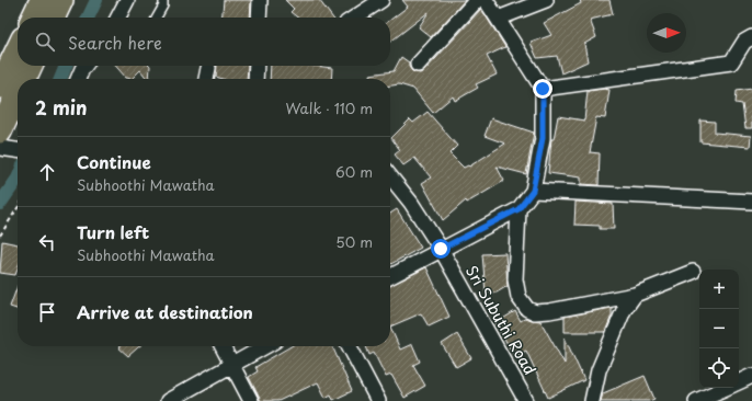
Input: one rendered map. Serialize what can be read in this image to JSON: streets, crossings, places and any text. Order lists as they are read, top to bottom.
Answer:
{
  "streets": {
    "street": ["Sri Subuthi Road"]
  },
  "north": "right",
  "page": {
    "search": "Search here",
    "heading": ["2 min", "Walk · 110 m"],
    "list": [
      ["Continue", "Subhoothi Mawatha", "60 m"],
      ["Turn left", "Subhoothi Mawatha", "50 m"],
      "Arrive at destination"
    ],
    "map_buttons": ["+", "−"]
  }
}
